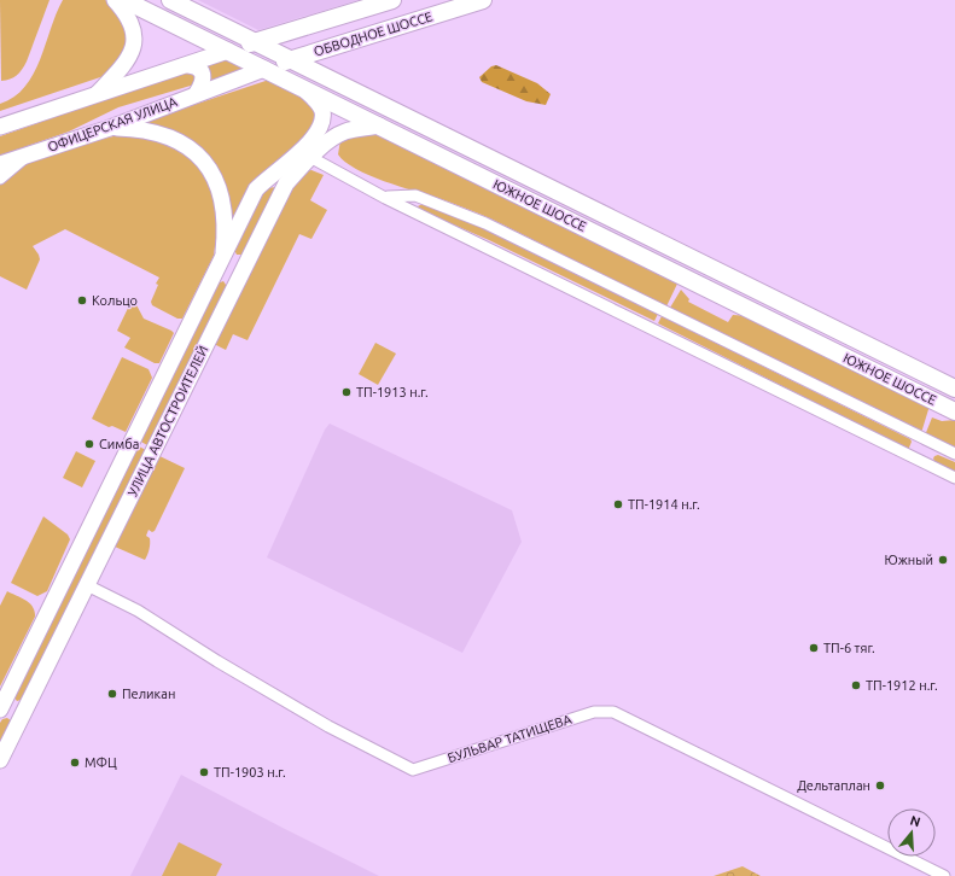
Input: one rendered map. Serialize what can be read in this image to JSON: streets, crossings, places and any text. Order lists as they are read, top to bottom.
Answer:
{
  "streets": {
    "main road": [
      "ОБВОДНОЕ ШОССЕ",
      "ОФИЦЕРСКАЯ УЛИЦА",
      "ЮЖНОЕ ШОССЕ",
      "УЛИЦА АВТОСТРОИТЕЛЕЙ"
    ],
    "street": ["БУЛЬВАР ТАТИЩЕВА"]
  },
  "crossings": [
    ["ОБВОДНОЕ ШОССЕ", "ОФИЦЕРСКАЯ УЛИЦА"],
    ["ОБВОДНОЕ ШОССЕ", "ЮЖНОЕ ШОССЕ"],
    ["ОФИЦЕРСКАЯ УЛИЦА", "ЮЖНОЕ ШОССЕ"],
    ["ОФИЦЕРСКАЯ УЛИЦА", "УЛИЦА АВТОСТРОИТЕЛЕЙ"],
    ["ЮЖНОЕ ШОССЕ", "УЛИЦА АВТОСТРОИТЕЛЕЙ"],
    ["УЛИЦА АВТОСТРОИТЕЛЕЙ", "БУЛЬВАР ТАТИЩЕВА"]
  ],
  "places": [
    "Кольцо",
    "ТП-1913 н.г.",
    "Симба",
    "ТП-1914 н.г.",
    "Южный",
    "ТП-6 тяг.",
    "ТП-1912 н.г.",
    "Пеликан",
    "МФЦ",
    "ТП-1903 н.г.",
    "Дельтаплан"
  ],
  "north": "top"
}
